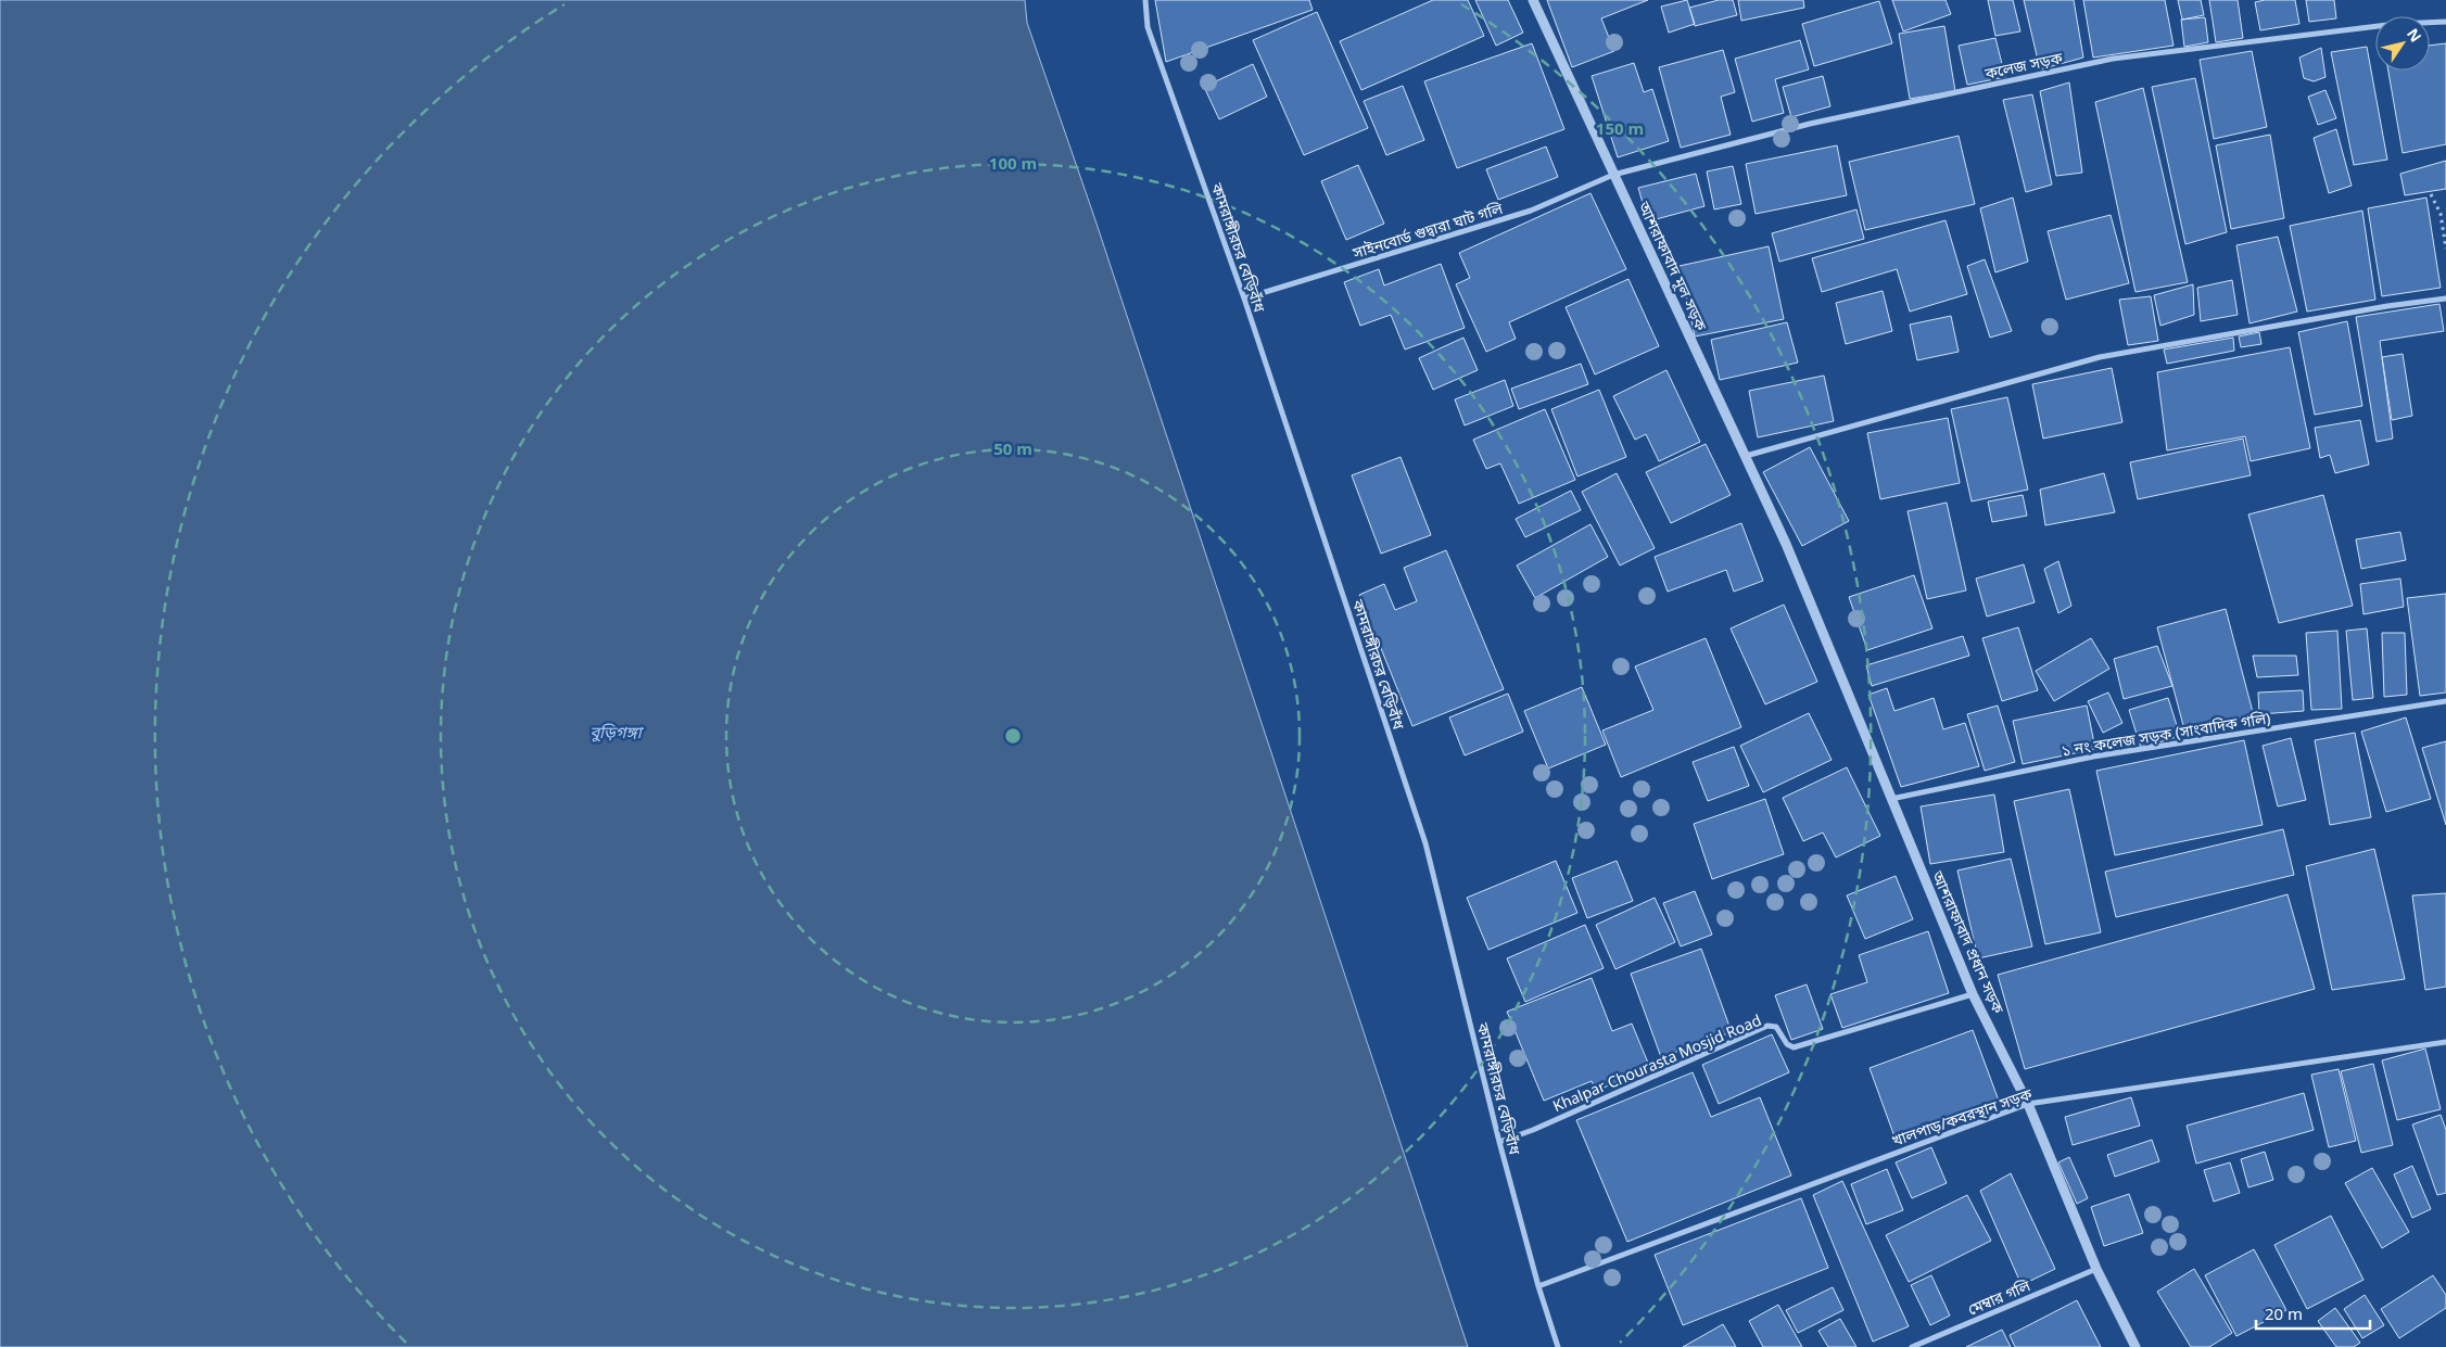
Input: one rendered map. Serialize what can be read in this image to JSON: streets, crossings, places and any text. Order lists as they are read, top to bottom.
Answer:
{
  "streets": {
    "street": [
      "কলেজ সড়ক",
      "সাইনবোর্ড গুদ্বারা ঘাট গলি",
      "কামরাঙ্গীরচর বেড়িবাঁধ",
      "আশরাফাবাদ মূল সড়ক",
      "১ নং কলেজ সড়ক (সাংবাদিক গলি)",
      "আশরাফাবাদ প্রধান সড়ক",
      "Khalpar Chourasta Mosjid Road",
      "খালপাড়/কবরস্থান সড়ক",
      "মেম্বার গলি"
    ]
  },
  "crossings": [
    ["কলেজ সড়ক", "সাইনবোর্ড গুদ্বারা ঘাট গলি"],
    ["কলেজ সড়ক", "আশরাফাবাদ মূল সড়ক"],
    ["সাইনবোর্ড গুদ্বারা ঘাট গলি", "কামরাঙ্গীরচর বেড়িবাঁধ"],
    ["সাইনবোর্ড গুদ্বারা ঘাট গলি", "আশরাফাবাদ মূল সড়ক"],
    ["কামরাঙ্গীরচর বেড়িবাঁধ", "Khalpar Chourasta Mosjid Road"],
    ["কামরাঙ্গীরচর বেড়িবাঁধ", "খালপাড়/কবরস্থান সড়ক"],
    ["আশরাফাবাদ মূল সড়ক", "আশরাফাবাদ প্রধান সড়ক"],
    ["১ নং কলেজ সড়ক (সাংবাদিক গলি)", "আশরাফাবাদ প্রধান সড়ক"],
    ["আশরাফাবাদ প্রধান সড়ক", "Khalpar Chourasta Mosjid Road"],
    ["আশরাফাবাদ প্রধান সড়ক", "খালপাড়/কবরস্থান সড়ক"],
    ["আশরাফাবাদ প্রধান সড়ক", "মেম্বার গলি"]
  ],
  "water": ["বুড়িগঙ্গা"],
  "scale_bar": "20 m",
  "north": "top right",
  "rings": ["150 m", "100 m", "50 m"]
}
